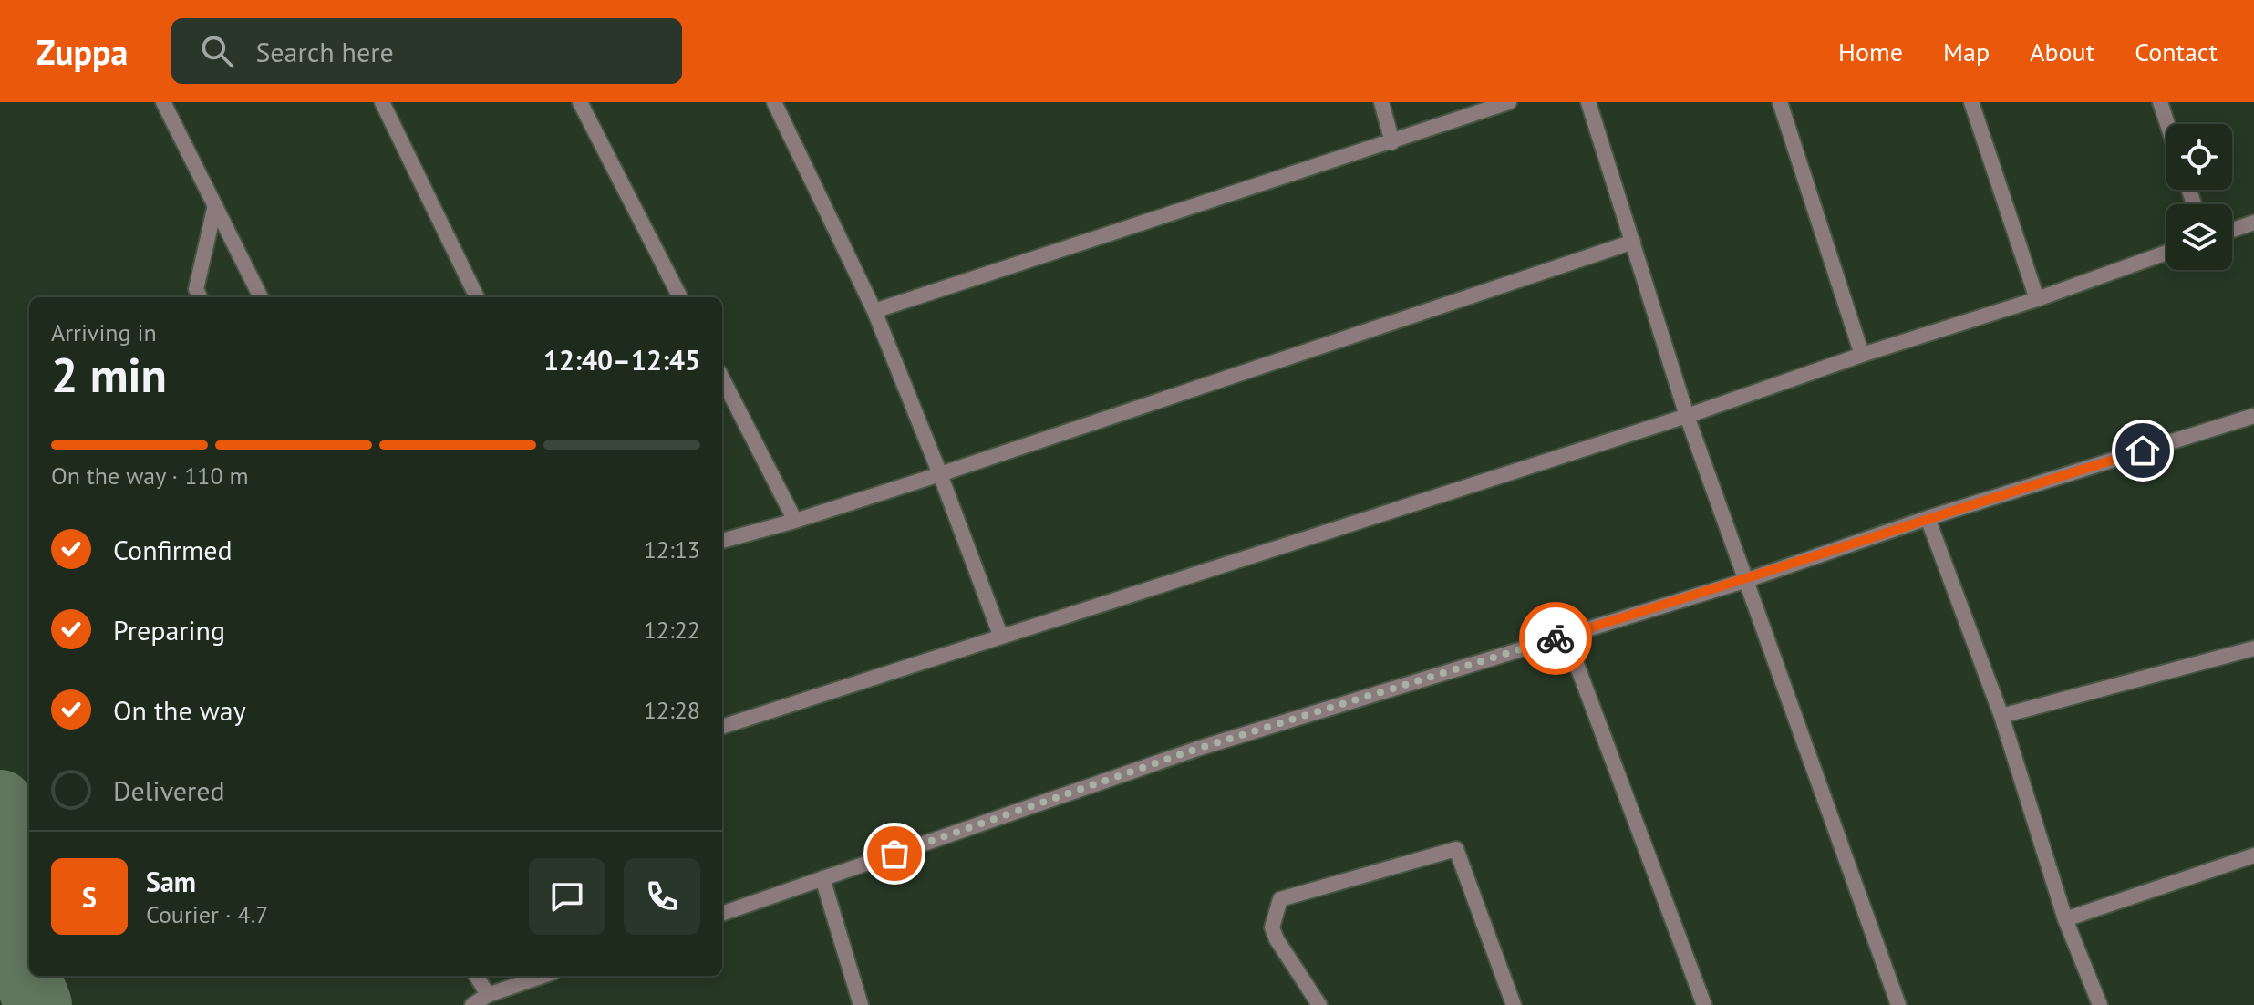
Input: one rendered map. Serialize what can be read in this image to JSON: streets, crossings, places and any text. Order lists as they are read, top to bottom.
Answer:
{
  "page": {
    "header": "Zuppa",
    "search": "Search here",
    "nav": [
      "Home",
      "Map",
      "About",
      "Contact"
    ],
    "heading": ["2 min", "Arriving in", "12:40–12:45"],
    "panel": ["Sam", "Courier · 4.7"],
    "bar": "On the way · 110 m",
    "list": [
      ["Confirmed", "12:13"],
      ["Preparing", "12:22"],
      ["On the way", "12:28"],
      "Delivered"
    ],
    "round": "S"
  }
}
